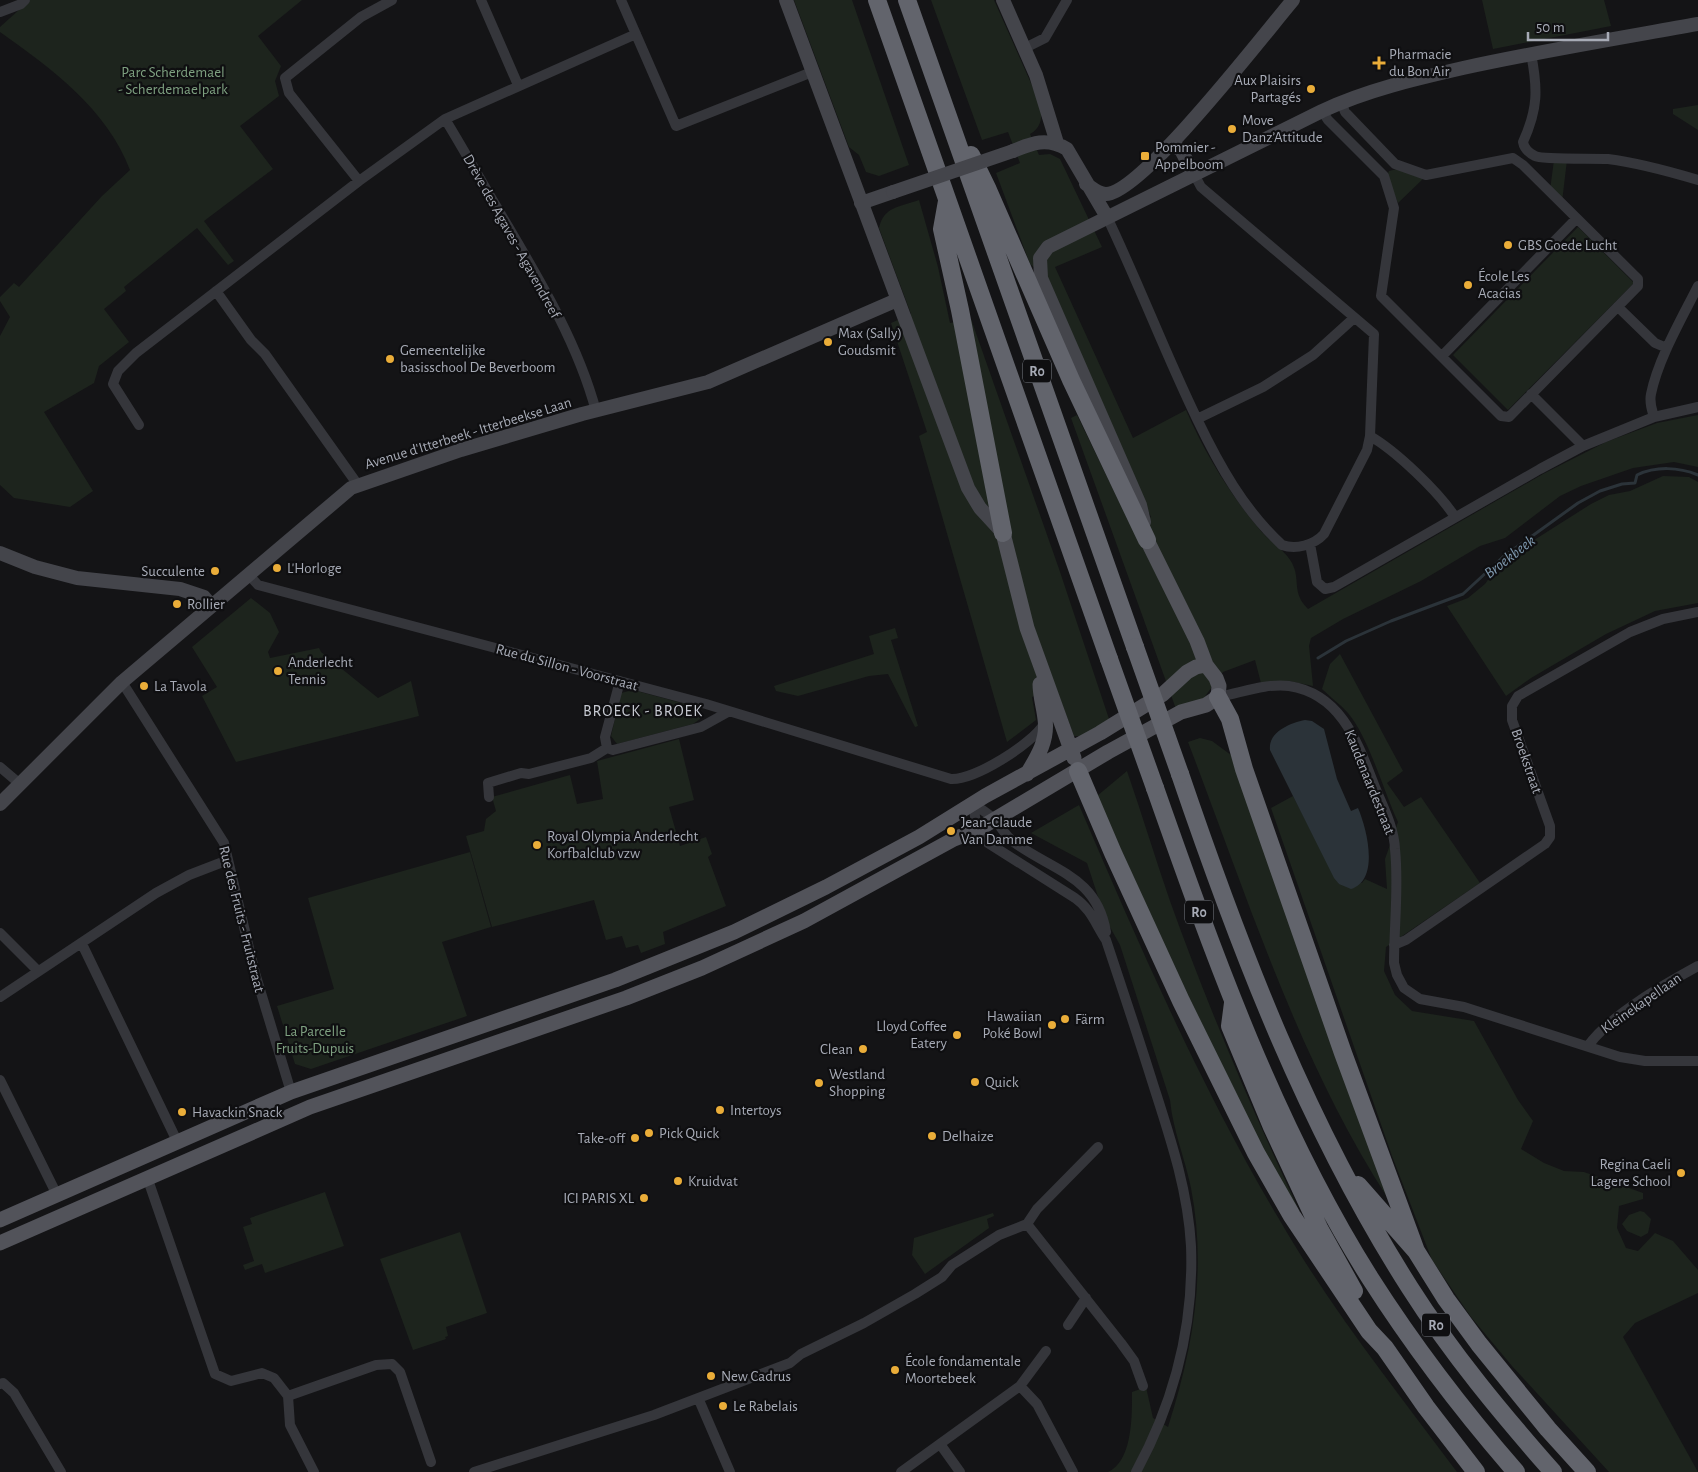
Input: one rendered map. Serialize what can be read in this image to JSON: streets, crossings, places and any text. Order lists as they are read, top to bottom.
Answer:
{
  "streets": {
    "highway": ["R0"],
    "street": [
      "Drève des Agaves - Agavendreef",
      "Avenue d'Itterbeek - Itterbeekse Laan",
      "Rue du Sillon - Voorstraat",
      "Broekstraat",
      "Kaudenaardestraat",
      "Rue des Fruits - Fruitstraat",
      "Kleinekapellaan"
    ]
  },
  "crossings": [
    ["Drève des Agaves - Agavendreef", "Avenue d'Itterbeek - Itterbeekse Laan"],
    ["Avenue d'Itterbeek - Itterbeekse Laan", "Rue du Sillon - Voorstraat"],
    ["Avenue d'Itterbeek - Itterbeekse Laan", "Rue des Fruits - Fruitstraat"],
    ["Broekstraat", "Kaudenaardestraat"],
    ["Kaudenaardestraat", "Kleinekapellaan"]
  ],
  "districts": ["BROECK - BROEK"],
  "water": ["Broekbeek"],
  "parks": ["Parc Scherdemael - Scherdemaelpark", "La Parcelle Fruits-Dupuis"],
  "places": {
    "health": ["Pharmacie du Bon Air"],
    "other": [
      "Aux Plaisirs Partagés",
      "Move Danz’Attitude",
      "GBS Goede Lucht",
      "École Les Acacias",
      "Max (Sally) Goudsmit",
      "Gemeentelijke basisschool De Beverboom",
      "L'Horloge",
      "Succulente",
      "Rollier",
      "Anderlecht Tennis",
      "La Tavola",
      "Jean-Claude Van Damme",
      "Royal Olympia Anderlecht Korfbalclub vzw",
      "Färm",
      "Hawaiian Poké Bowl",
      "Lloyd Coffee Eatery",
      "Clean",
      "Quick",
      "Westland Shopping",
      "Intertoys",
      "Havackin Snack",
      "Pick Quick",
      "Delhaize",
      "Take-off",
      "Regina Caeli Lagere School",
      "Kruidvat",
      "ICI PARIS XL",
      "École fondamentale Moortebeek",
      "New Cadrus",
      "Le Rabelais"
    ],
    "transit": ["Pommier - Appelboom"]
  },
  "scale_bar": "50 m"
}
